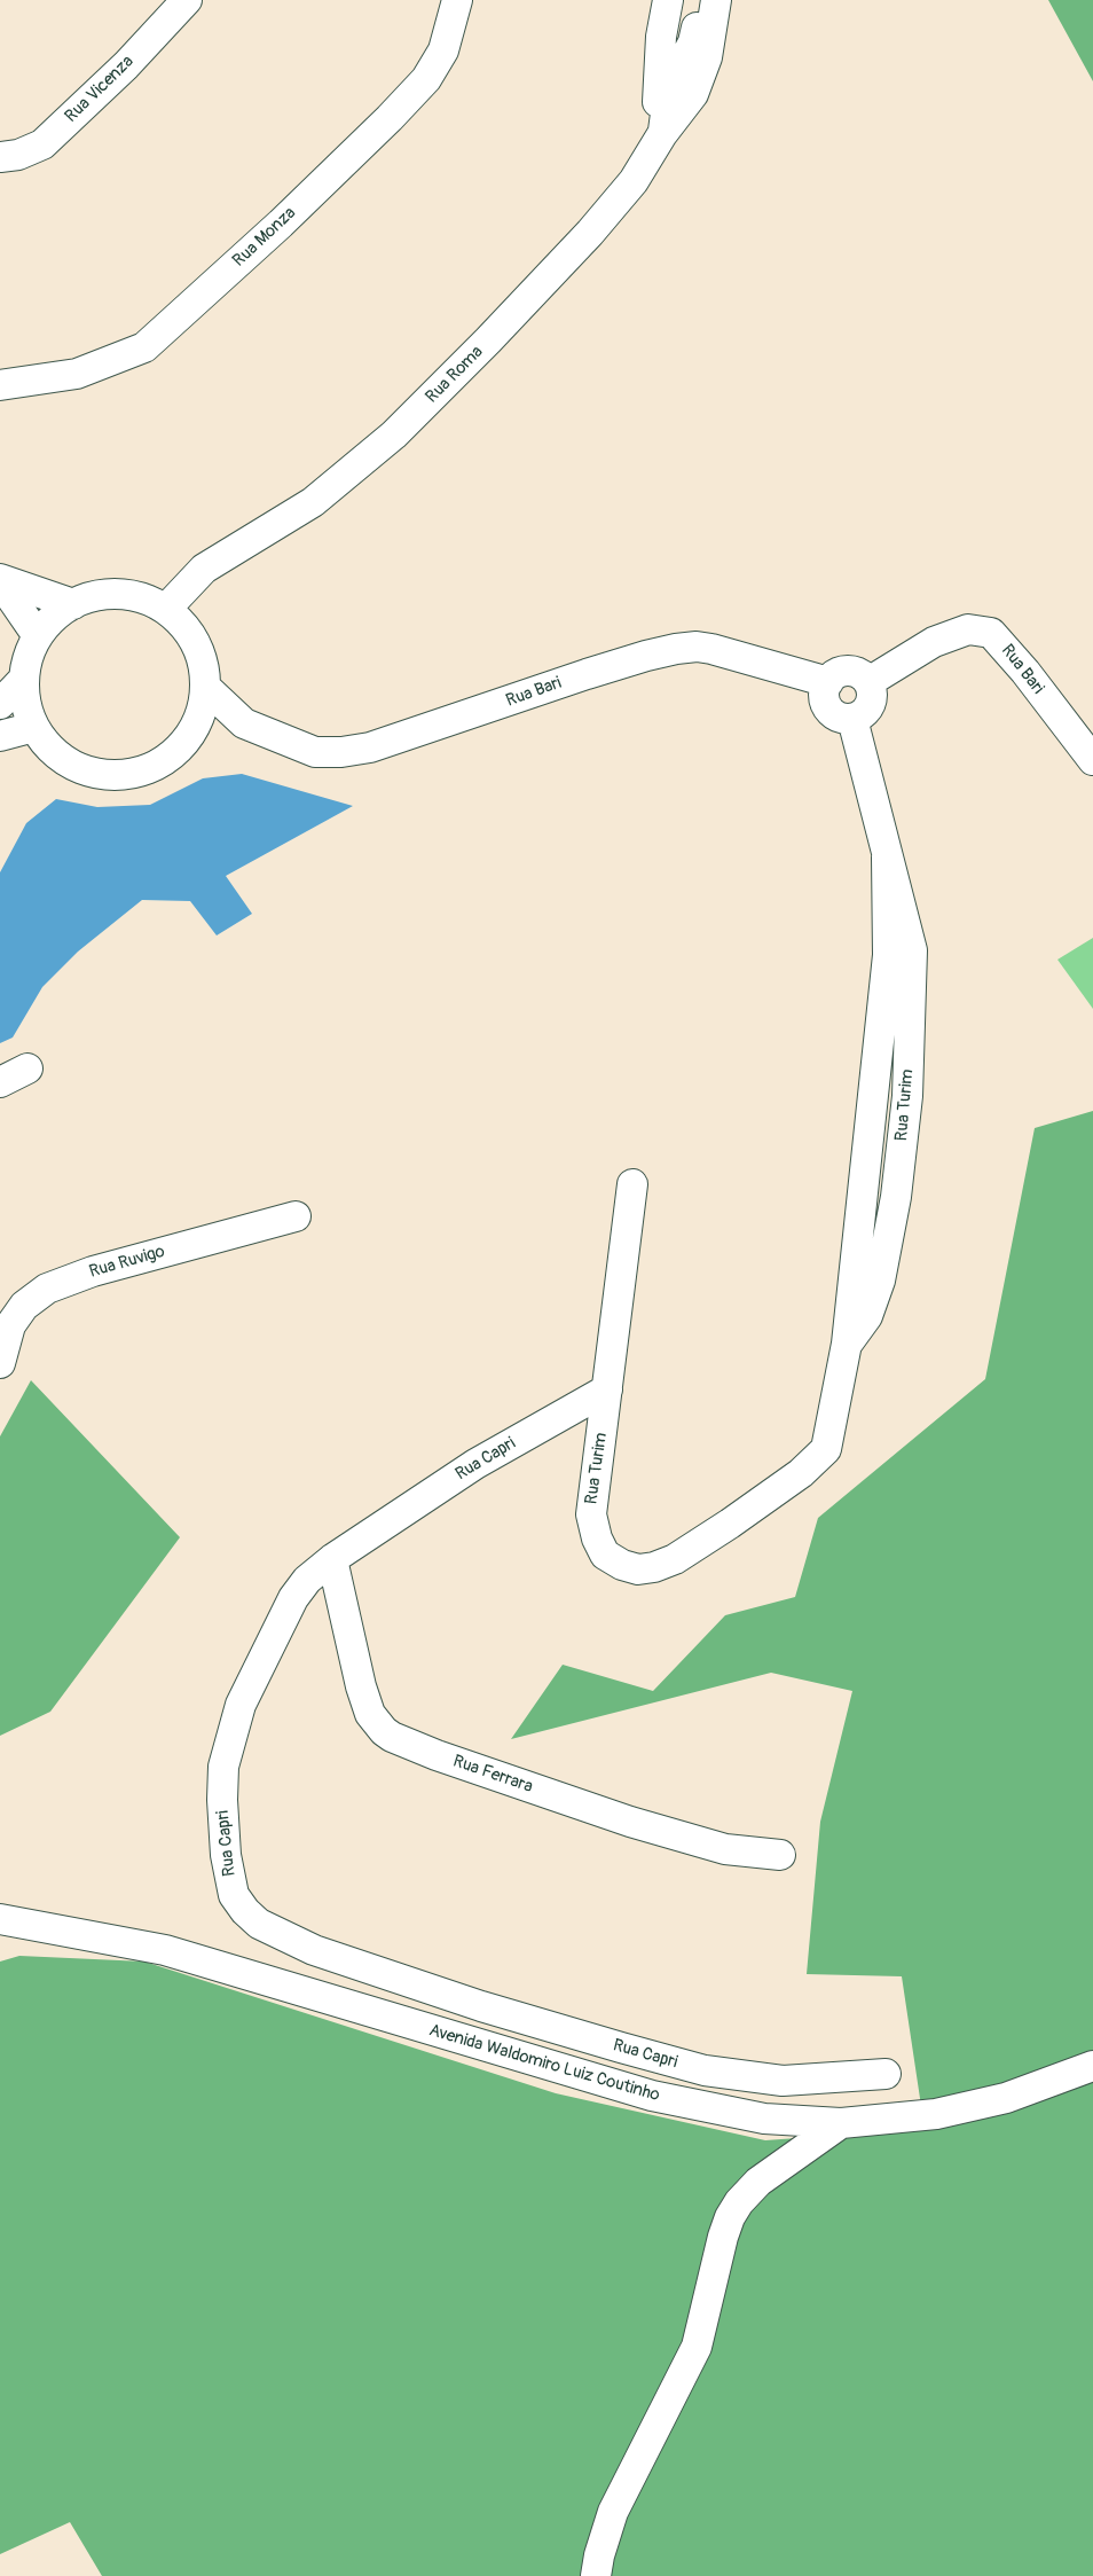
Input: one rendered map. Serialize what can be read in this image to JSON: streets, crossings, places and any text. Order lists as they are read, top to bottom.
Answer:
{
  "streets": {
    "street": [
      "Rua Vicenza",
      "Rua Monza",
      "Rua Roma",
      "Rua Bari",
      "Rua Turim",
      "Rua Ruvigo",
      "Rua Capri",
      "Rua Ferrara",
      "Avenida Waldomiro Luiz Coutinho"
    ]
  },
  "crossings": [
    ["Rua Roma", "Rua Bari"],
    ["Rua Bari", "Rua Turim"],
    ["Rua Turim", "Rua Capri"],
    ["Rua Capri", "Rua Ferrara"]
  ]
}
